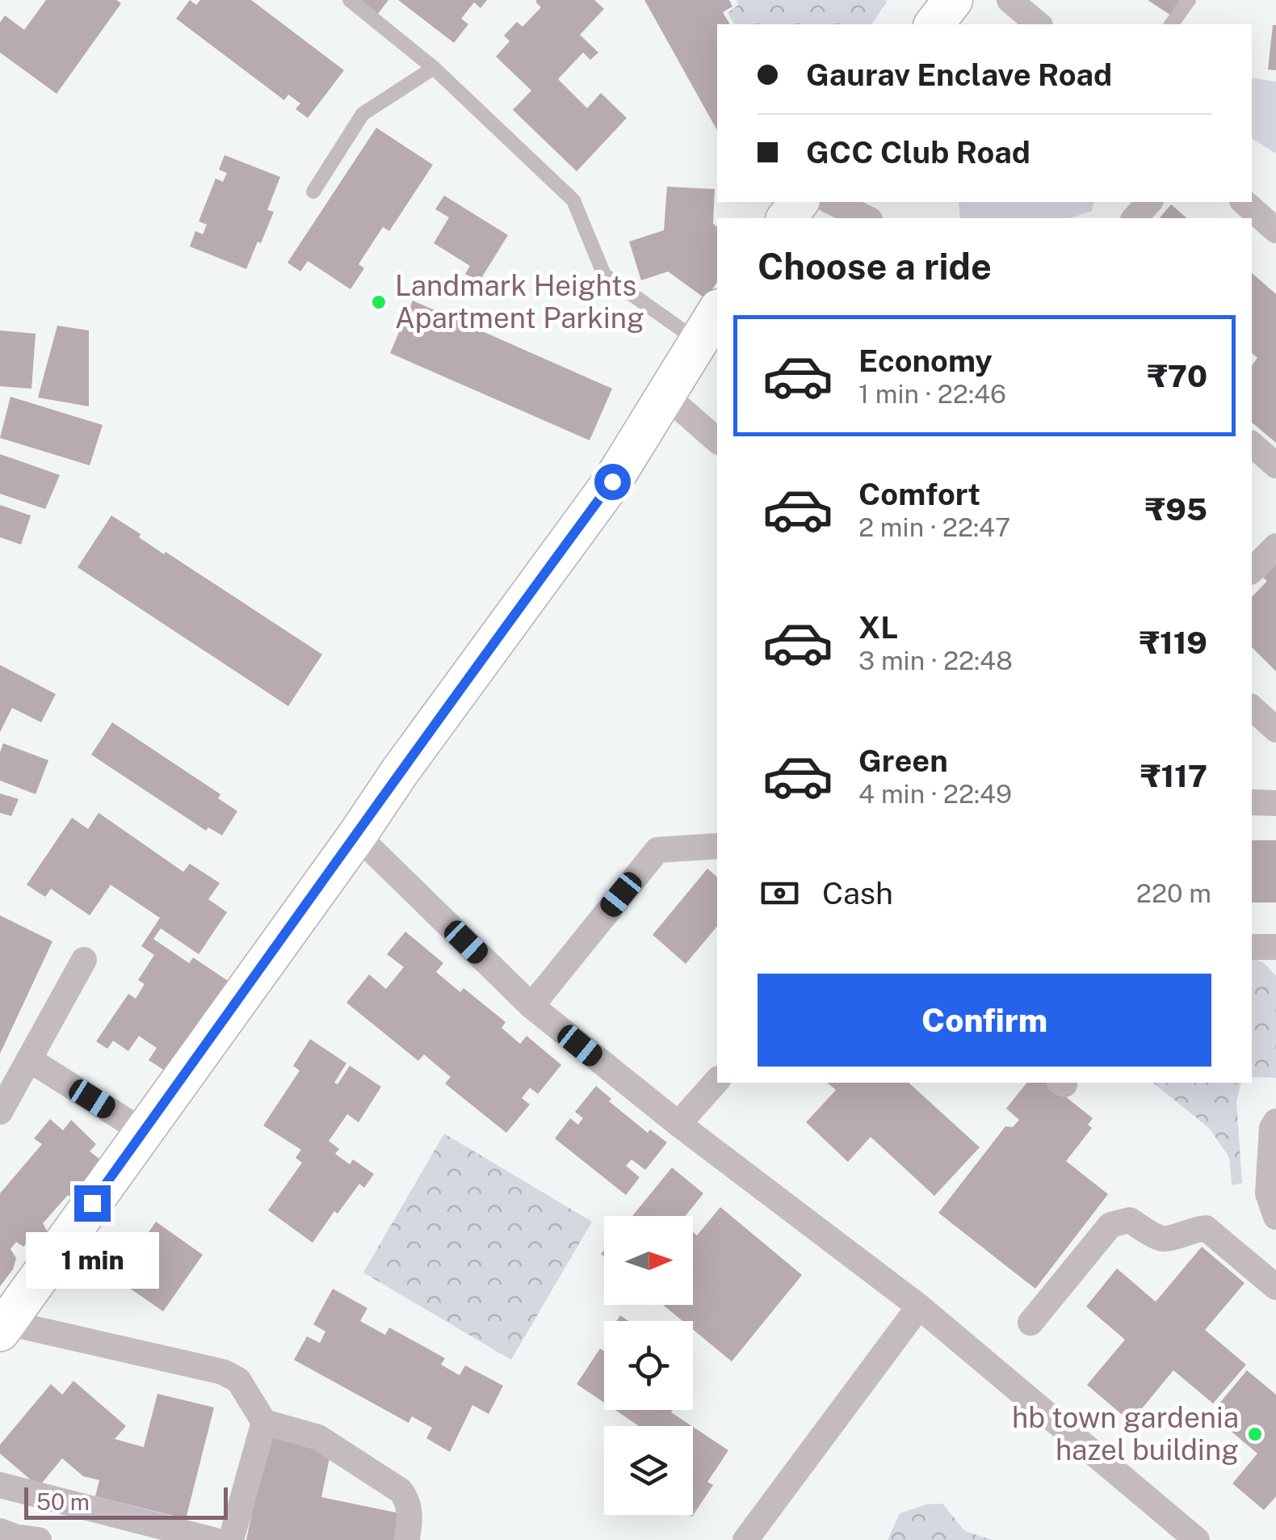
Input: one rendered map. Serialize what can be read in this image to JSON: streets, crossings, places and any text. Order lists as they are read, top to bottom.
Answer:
{
  "places": ["Landmark Heights Apartment Parking", "hb town gardenia hazel building"],
  "scale_bar": "50 m",
  "north": "right",
  "page": {
    "banner": ["Gaurav Enclave Road", "GCC Club Road"],
    "heading": "Choose a ride",
    "list": [
      {
        "name": "Economy",
        "note": "1 min · 22:46",
        "value": "₹70"
      },
      {
        "name": "Comfort",
        "note": "2 min · 22:47",
        "value": "₹95"
      },
      {
        "name": "XL",
        "note": "3 min · 22:48",
        "value": "₹119"
      },
      {
        "name": "Green",
        "note": "4 min · 22:49",
        "value": "₹117"
      }
    ],
    "pay": ["Cash", "220 m"],
    "buttons": "Confirm",
    "bubble": "1 min",
    "scale": "50 m"
  }
}
